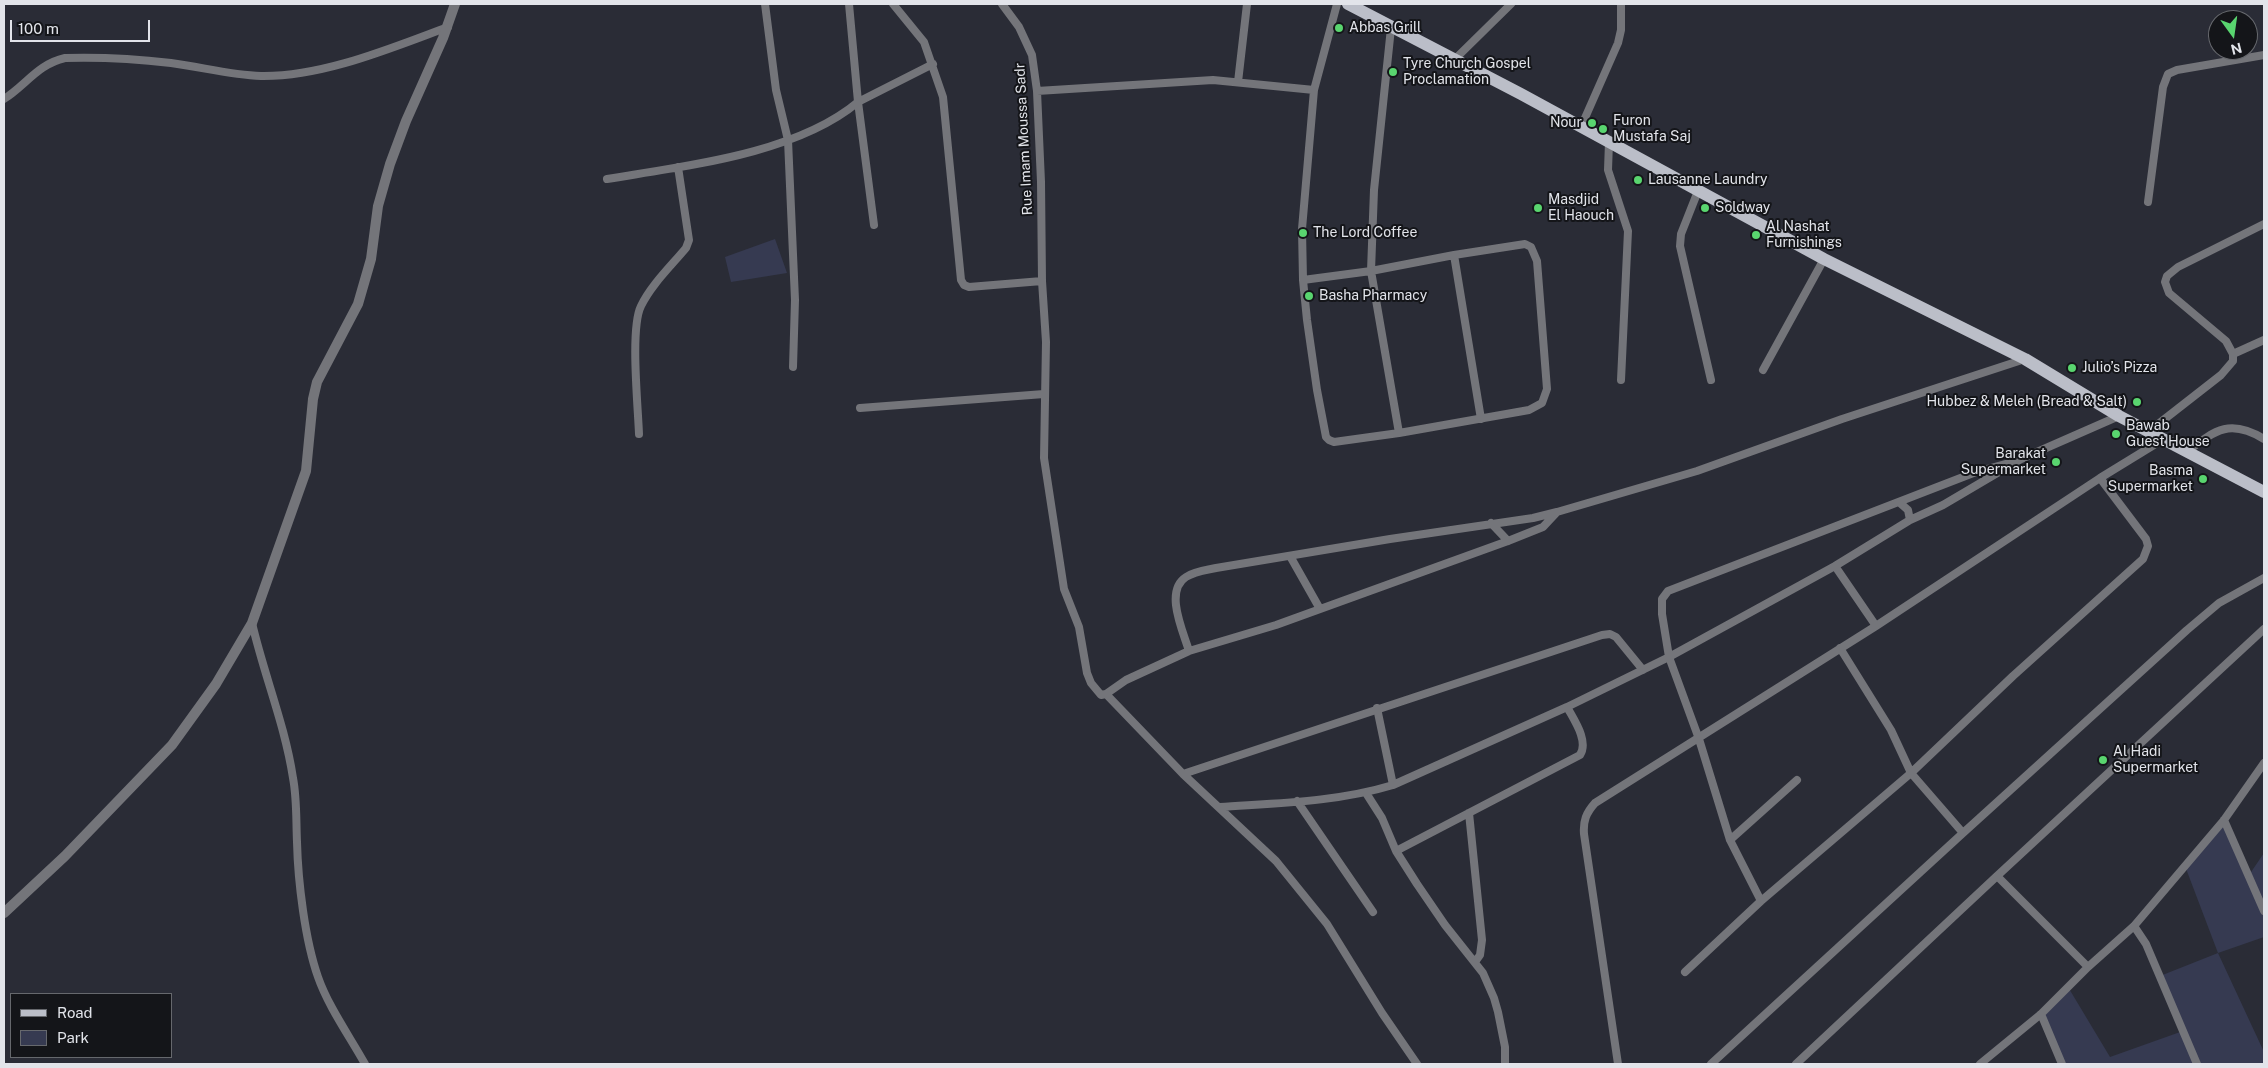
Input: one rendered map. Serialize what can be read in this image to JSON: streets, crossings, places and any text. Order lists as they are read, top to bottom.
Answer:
{
  "streets": {
    "street": ["Rue Imam Moussa Sadr"]
  },
  "places": [
    "Abbas Grill",
    "Tyre Church Gospel Proclamation",
    "Nour",
    "Furon Mustafa Saj",
    "Lausanne Laundry",
    "Masdjid El Haouch",
    "Soldway",
    "The Lord Coffee",
    "Al Nashat Furnishings",
    "Basha Pharmacy",
    "Julio’s Pizza",
    "Hubbez & Meleh (Bread & Salt)",
    "Bawab Guest House",
    "Barakat Supermarket",
    "Basma Supermarket",
    "Al Hadi Supermarket"
  ],
  "legend": ["Road", "Park"],
  "scale_bar": "100 m",
  "north": "bottom"
}
